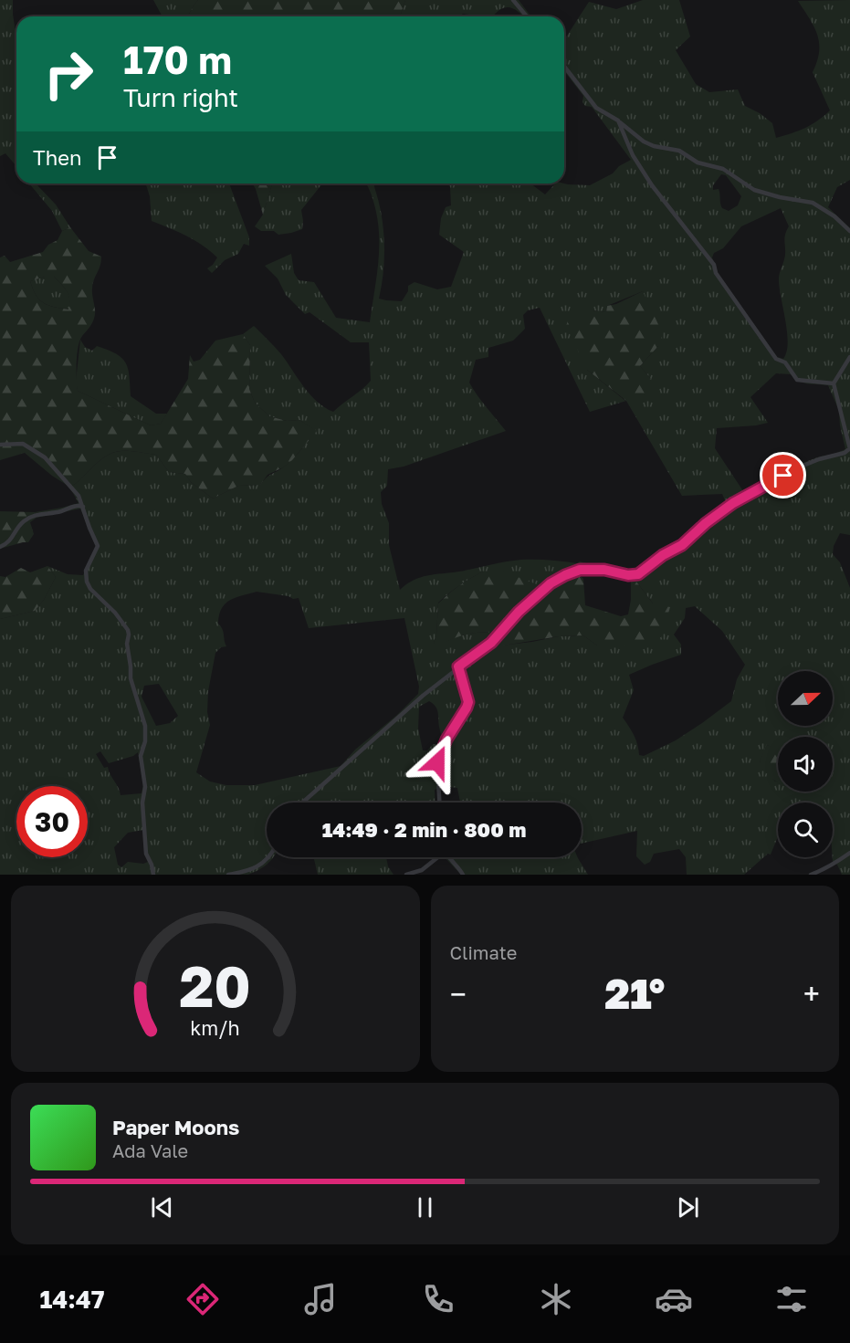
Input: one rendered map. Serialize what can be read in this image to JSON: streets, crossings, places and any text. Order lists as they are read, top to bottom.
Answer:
{
  "north": "right",
  "page": {
    "turn": ["170 m", "Turn right"],
    "then": "Then",
    "limit": "30",
    "trip": "14:49 · 2 min · 800 m",
    "tile": "Climate",
    "heat": ["−", "21°", "+"],
    "song": ["Paper Moons", "Ada Vale"],
    "tabs": "14:47",
    "gauge": ["20", "km/h"]
  }
}
